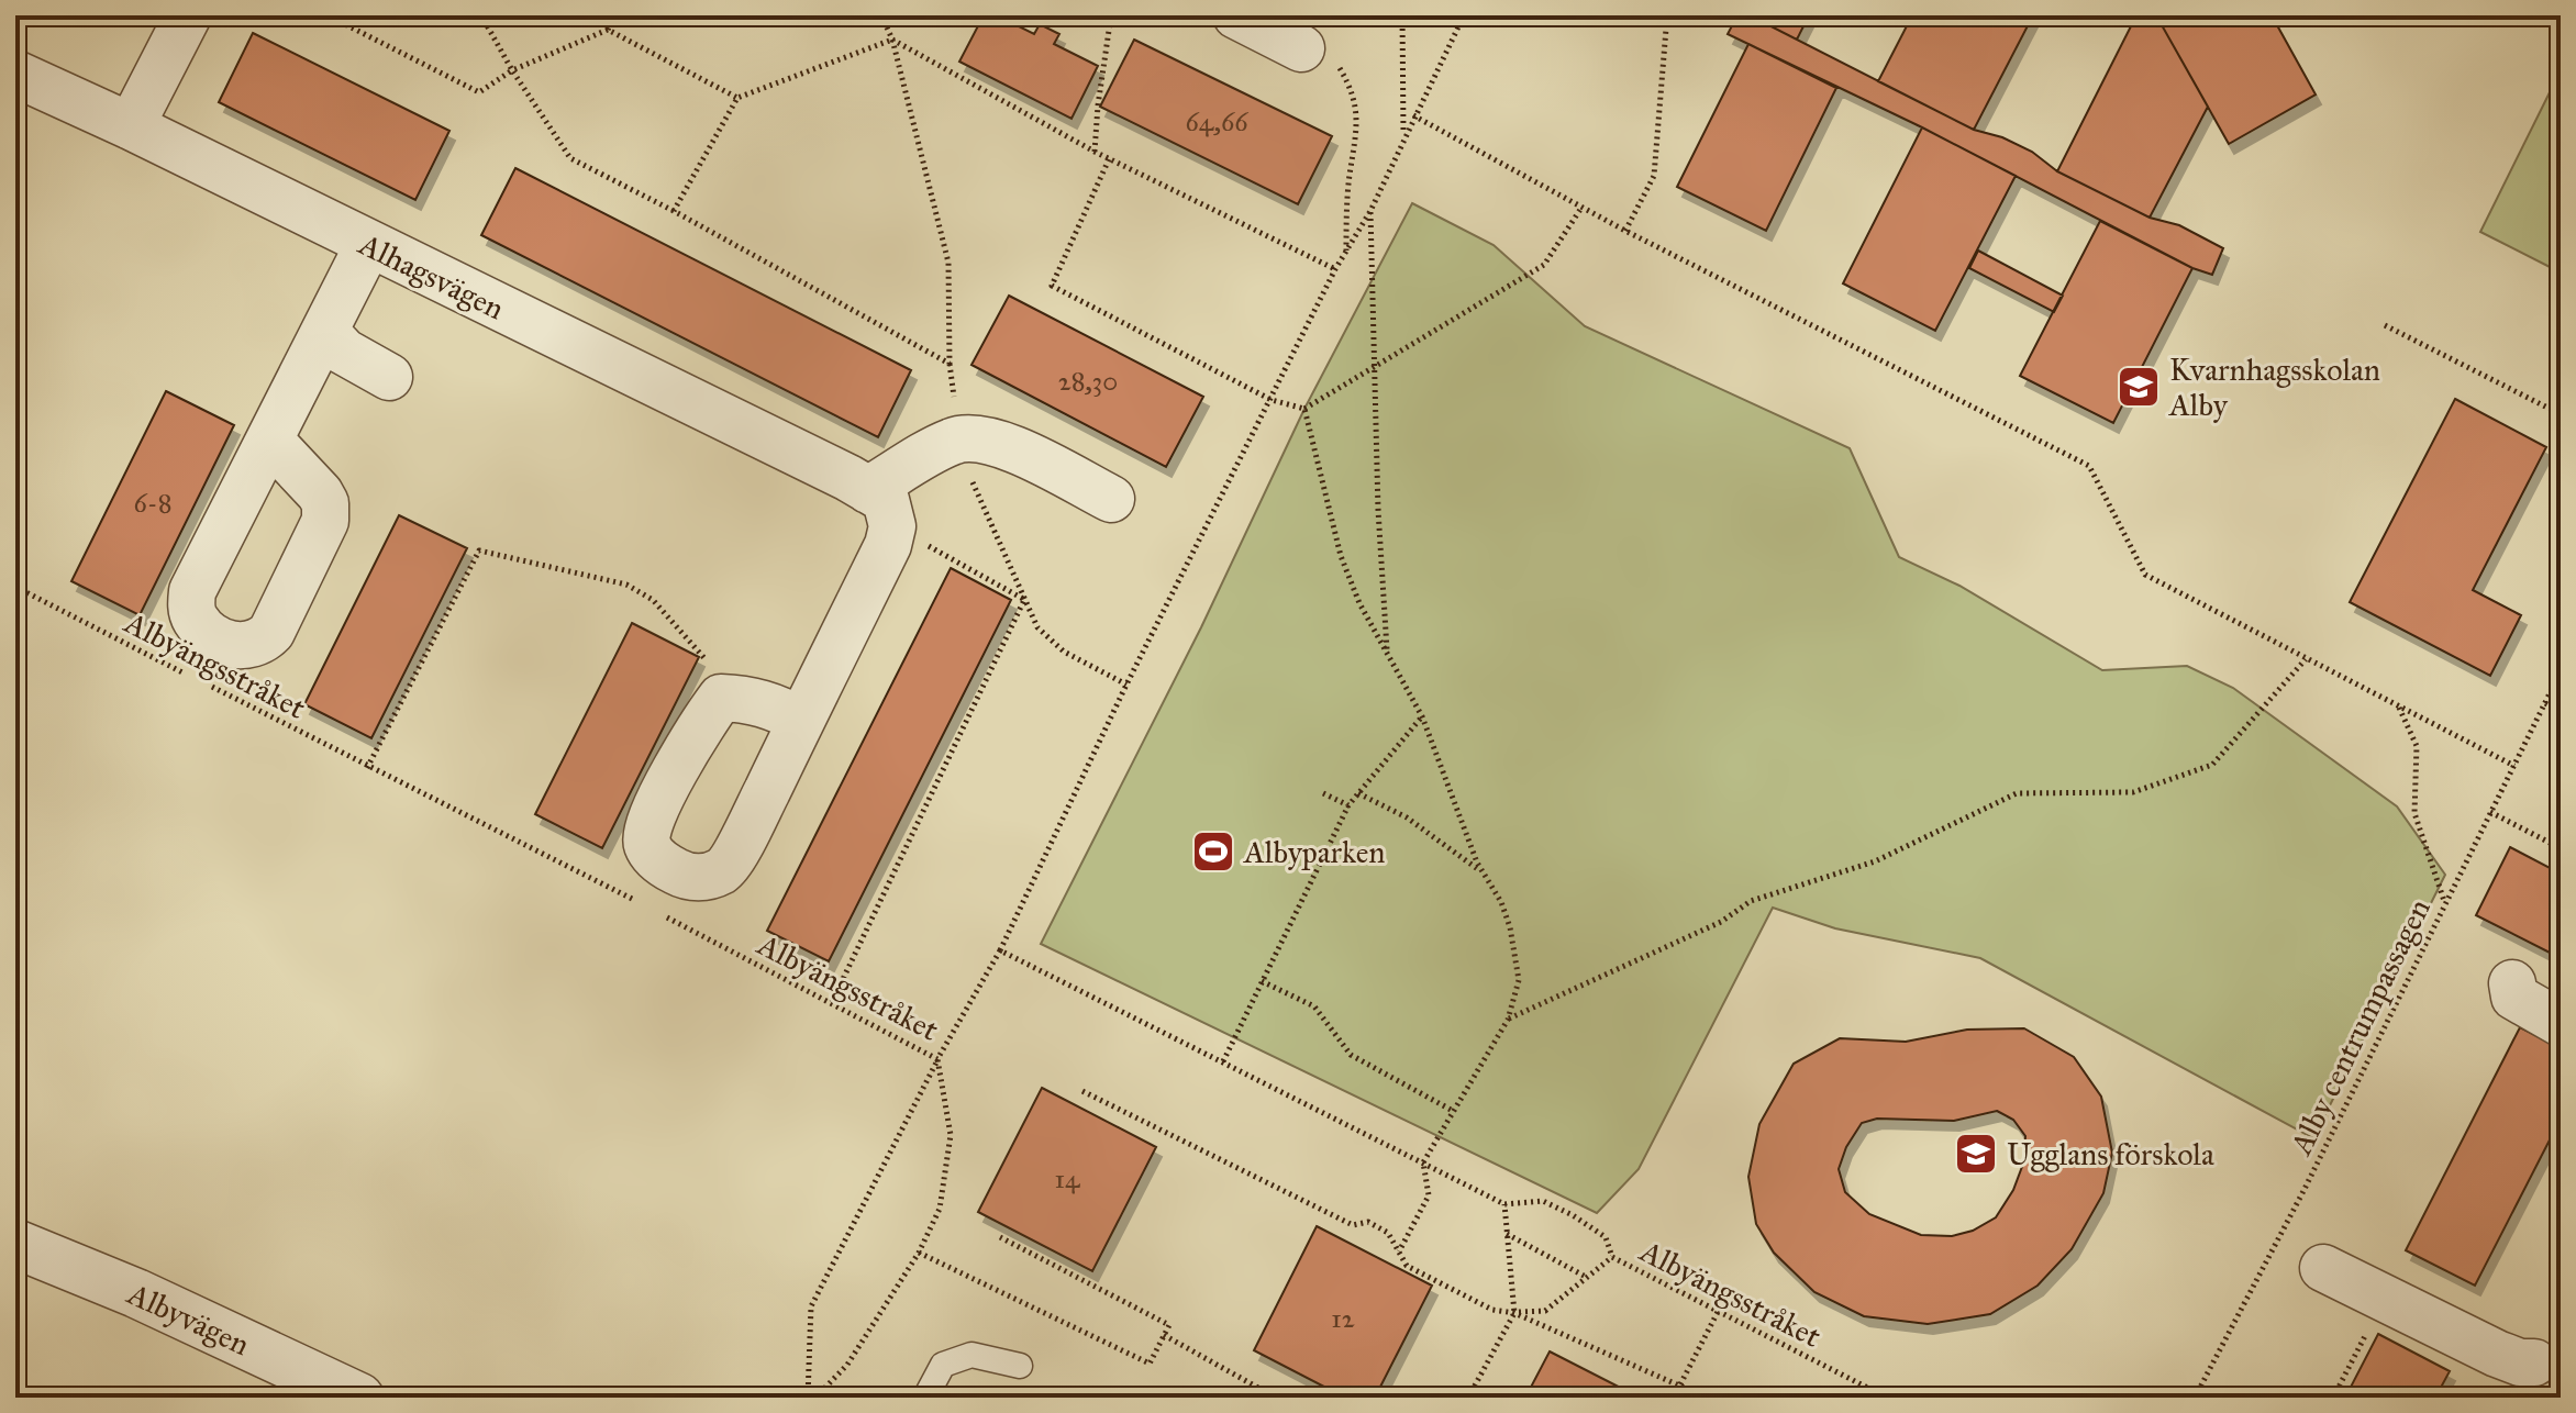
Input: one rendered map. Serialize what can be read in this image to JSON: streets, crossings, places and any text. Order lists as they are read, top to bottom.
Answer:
{
  "streets": {
    "street": ["Alhagsvägen", "Albyvägen"],
    "path": ["Albyängsstråket", "Alby centrumpassagen"]
  },
  "places": {
    "school or university": ["Kvarnhagsskolan Alby", "Ugglans förskola"],
    "sports": ["Albyparken"]
  },
  "house_numbers": [
    "64,66",
    "28,30",
    "6-8",
    "14",
    "12"
  ]
}
